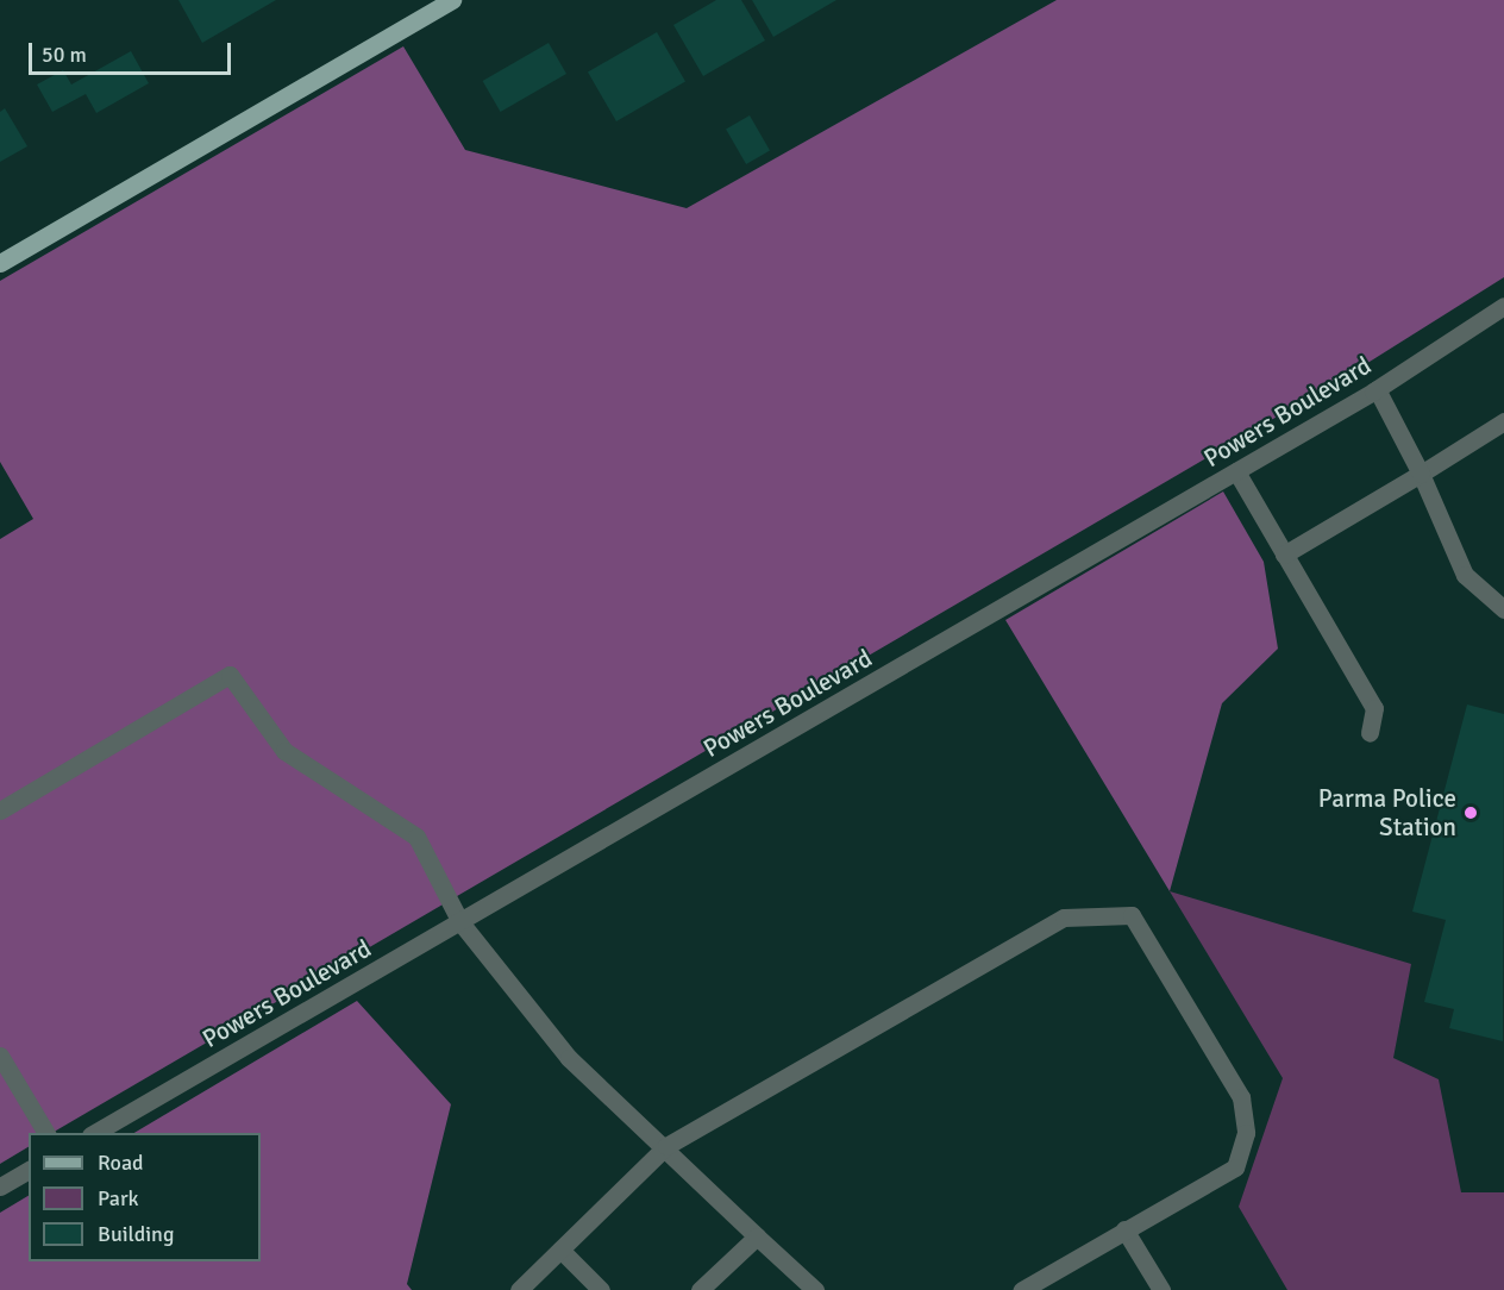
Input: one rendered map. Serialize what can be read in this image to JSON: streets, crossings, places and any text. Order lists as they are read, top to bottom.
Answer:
{
  "streets": {
    "street": ["Powers Boulevard"]
  },
  "places": ["Parma Police Station"],
  "legend": ["Road", "Park", "Building"],
  "scale_bar": "50 m"
}
